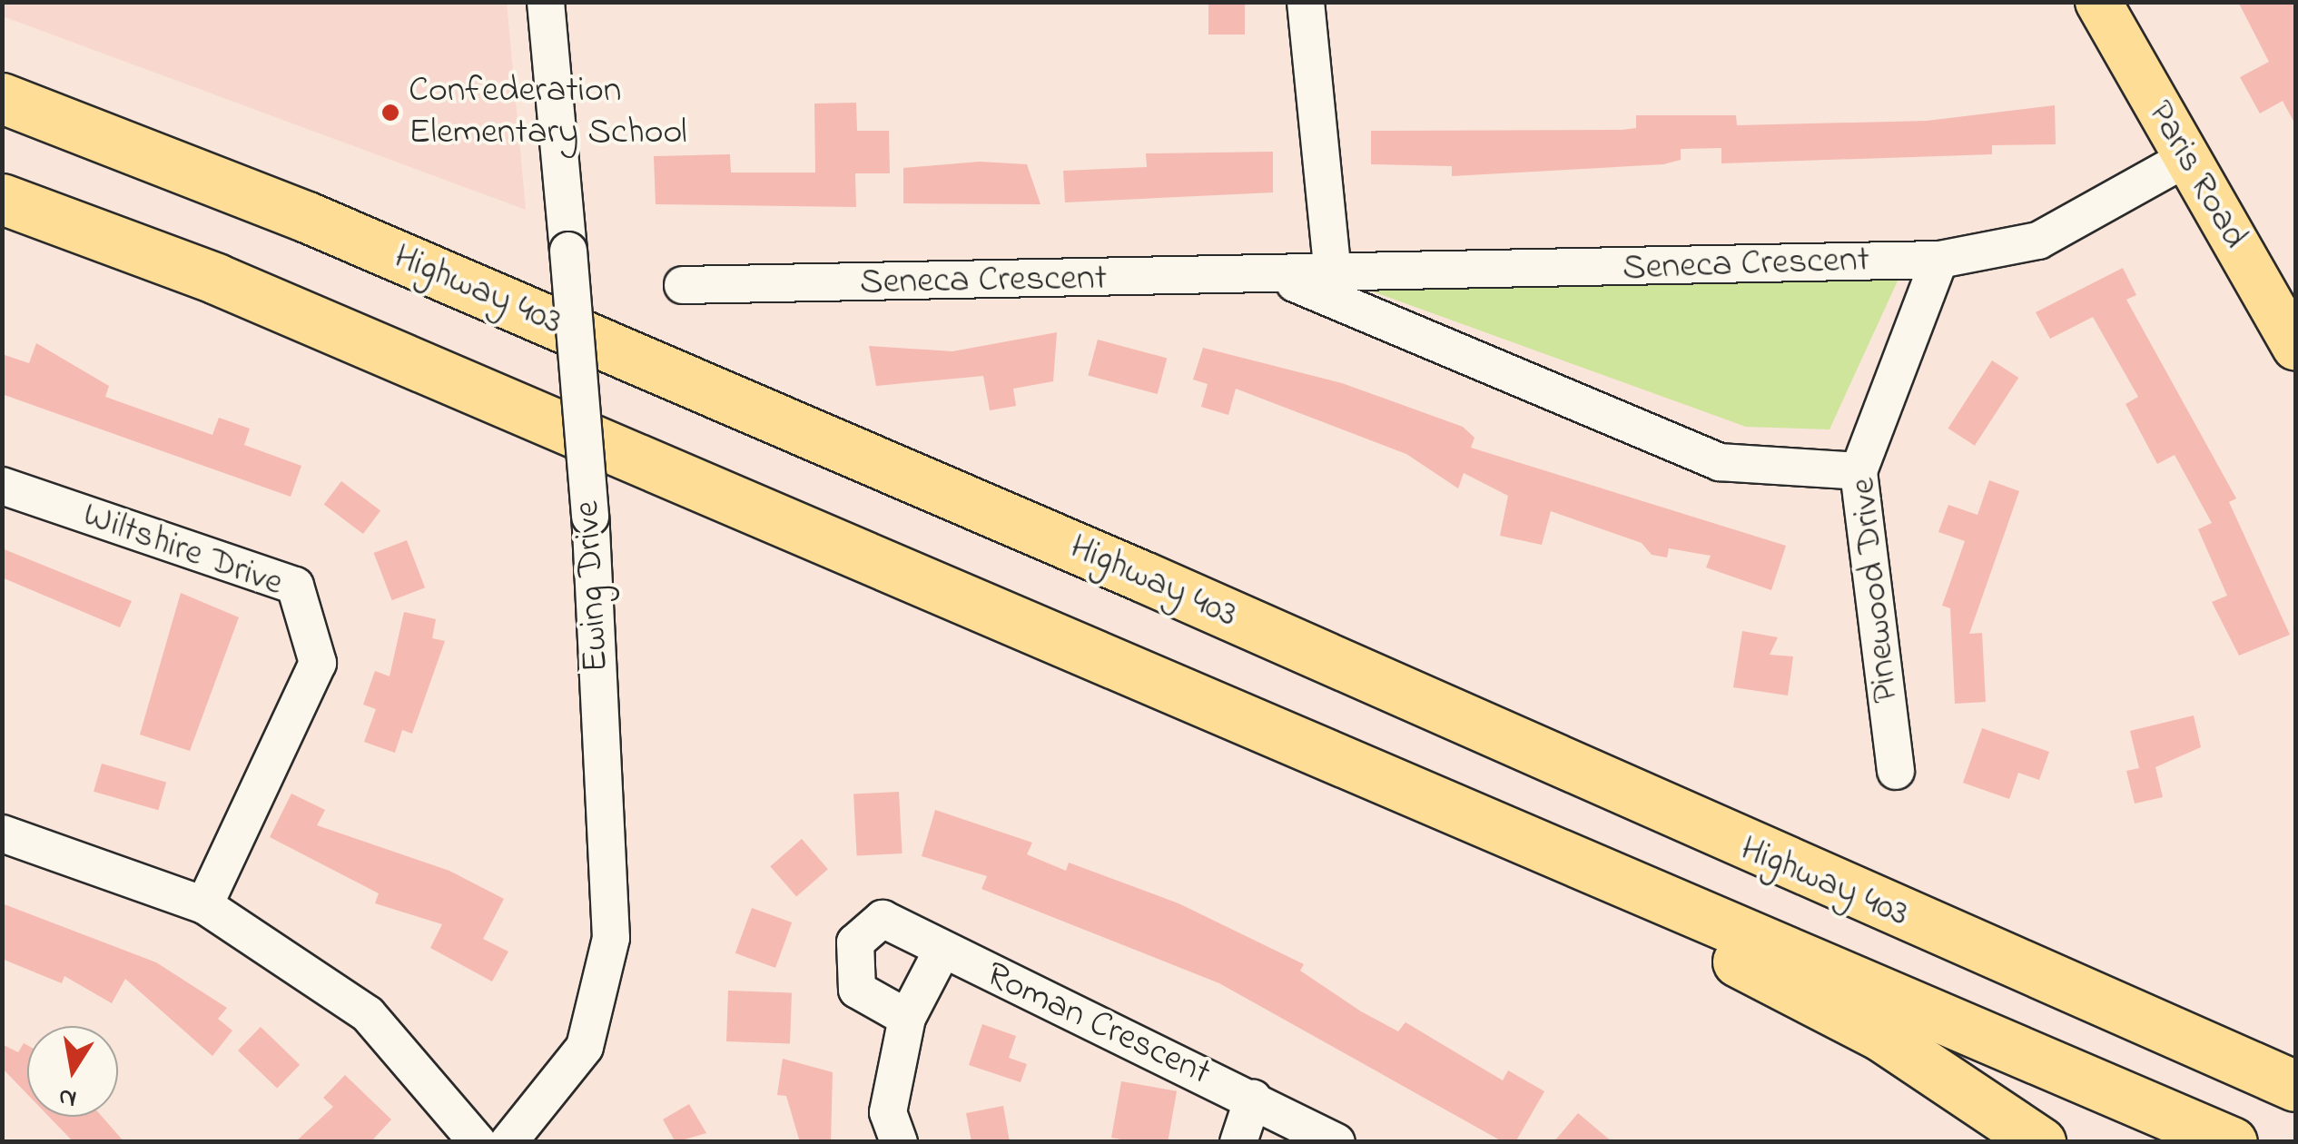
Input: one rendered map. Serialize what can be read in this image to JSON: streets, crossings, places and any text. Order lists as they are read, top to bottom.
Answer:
{
  "streets": {
    "highway": ["Highway 403"],
    "main road": ["Paris Road"],
    "street": [
      "Seneca Crescent",
      "Wiltshire Drive",
      "Ewing Drive",
      "Pinewood Drive",
      "Roman Crescent"
    ]
  },
  "crossings": [
    ["Paris Road", "Seneca Crescent"],
    ["Seneca Crescent", "Pinewood Drive"]
  ],
  "places": ["Confederation Elementary School"],
  "north": "bottom"
}
